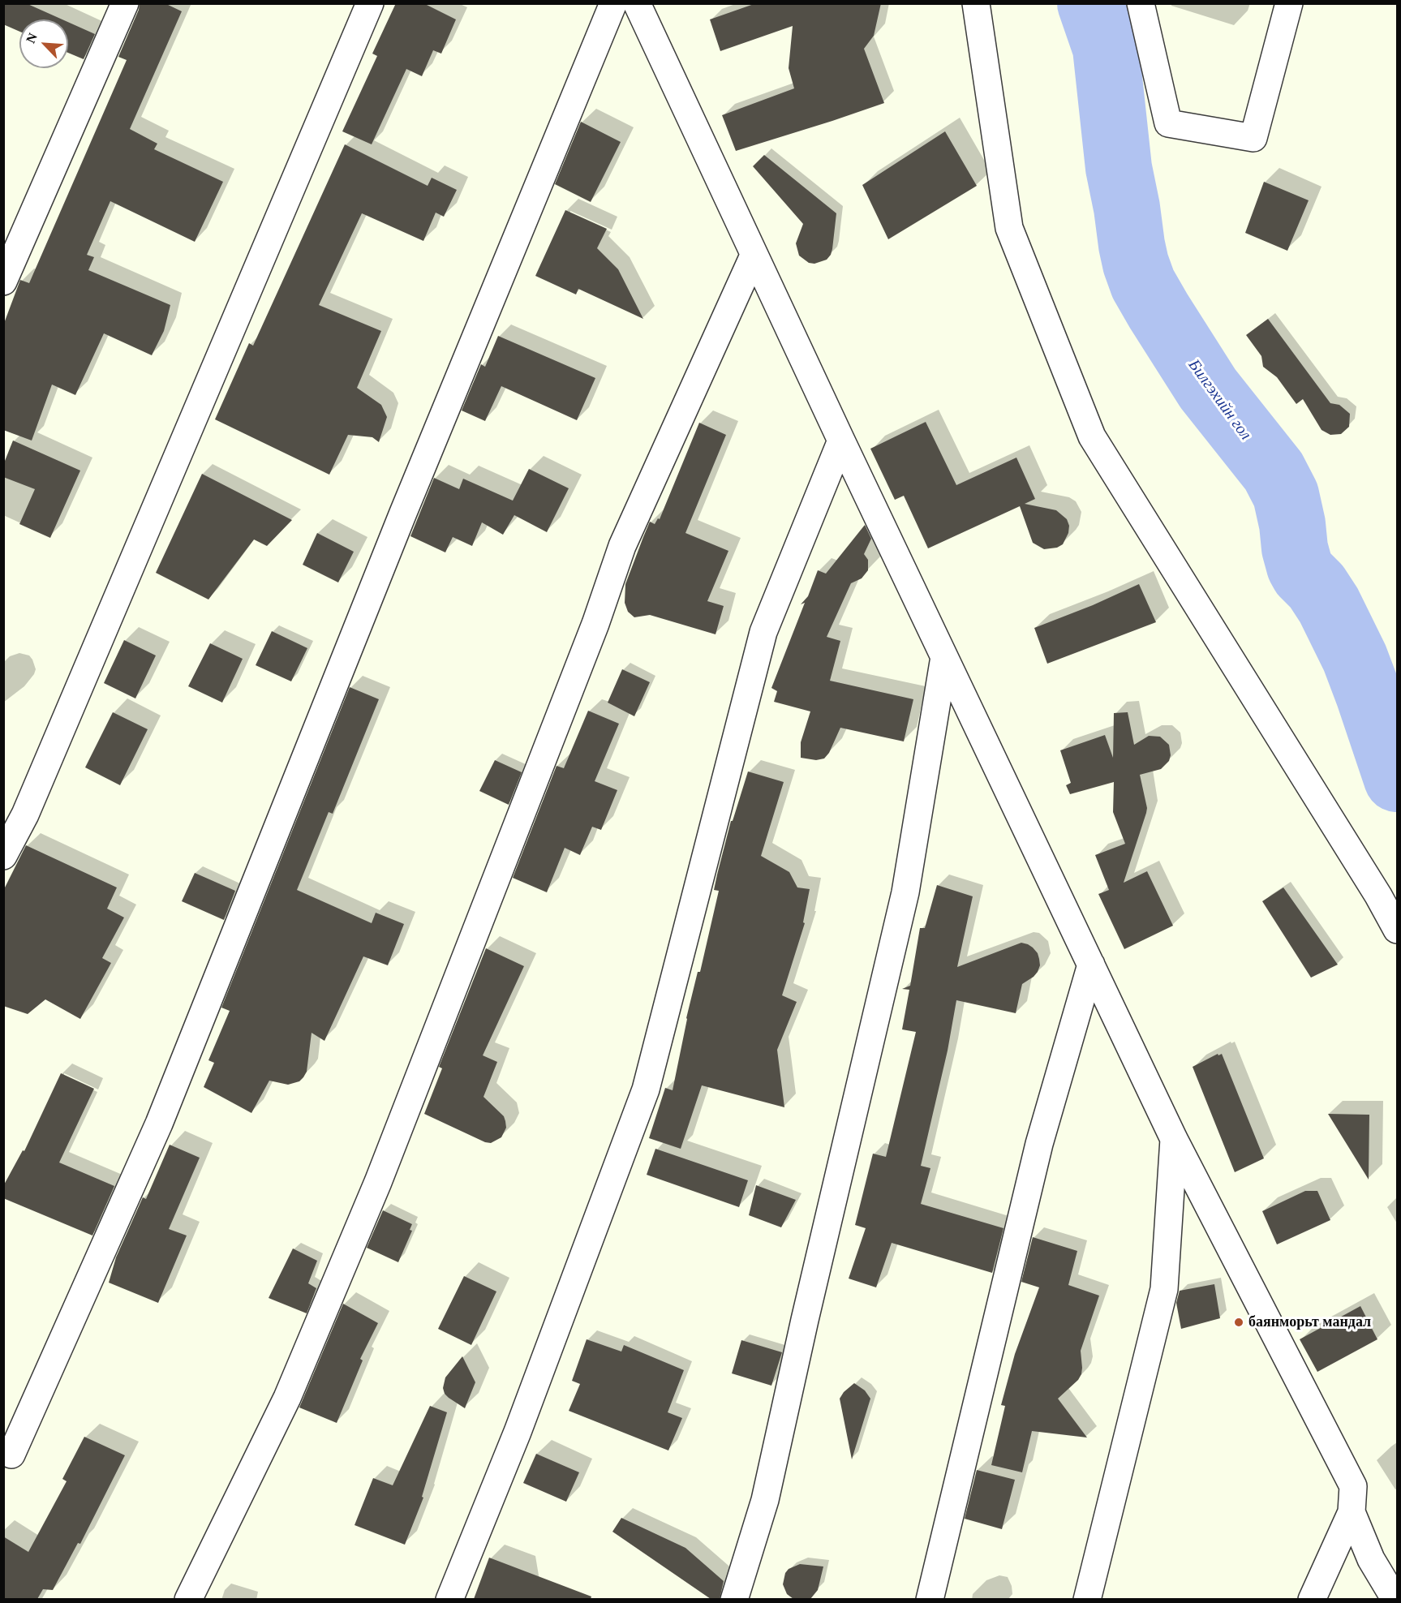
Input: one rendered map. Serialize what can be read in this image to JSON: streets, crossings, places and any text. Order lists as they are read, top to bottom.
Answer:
{
  "water": ["Билгэхийн гол"],
  "places": ["баянморьт мандал"],
  "north": "top left"
}
